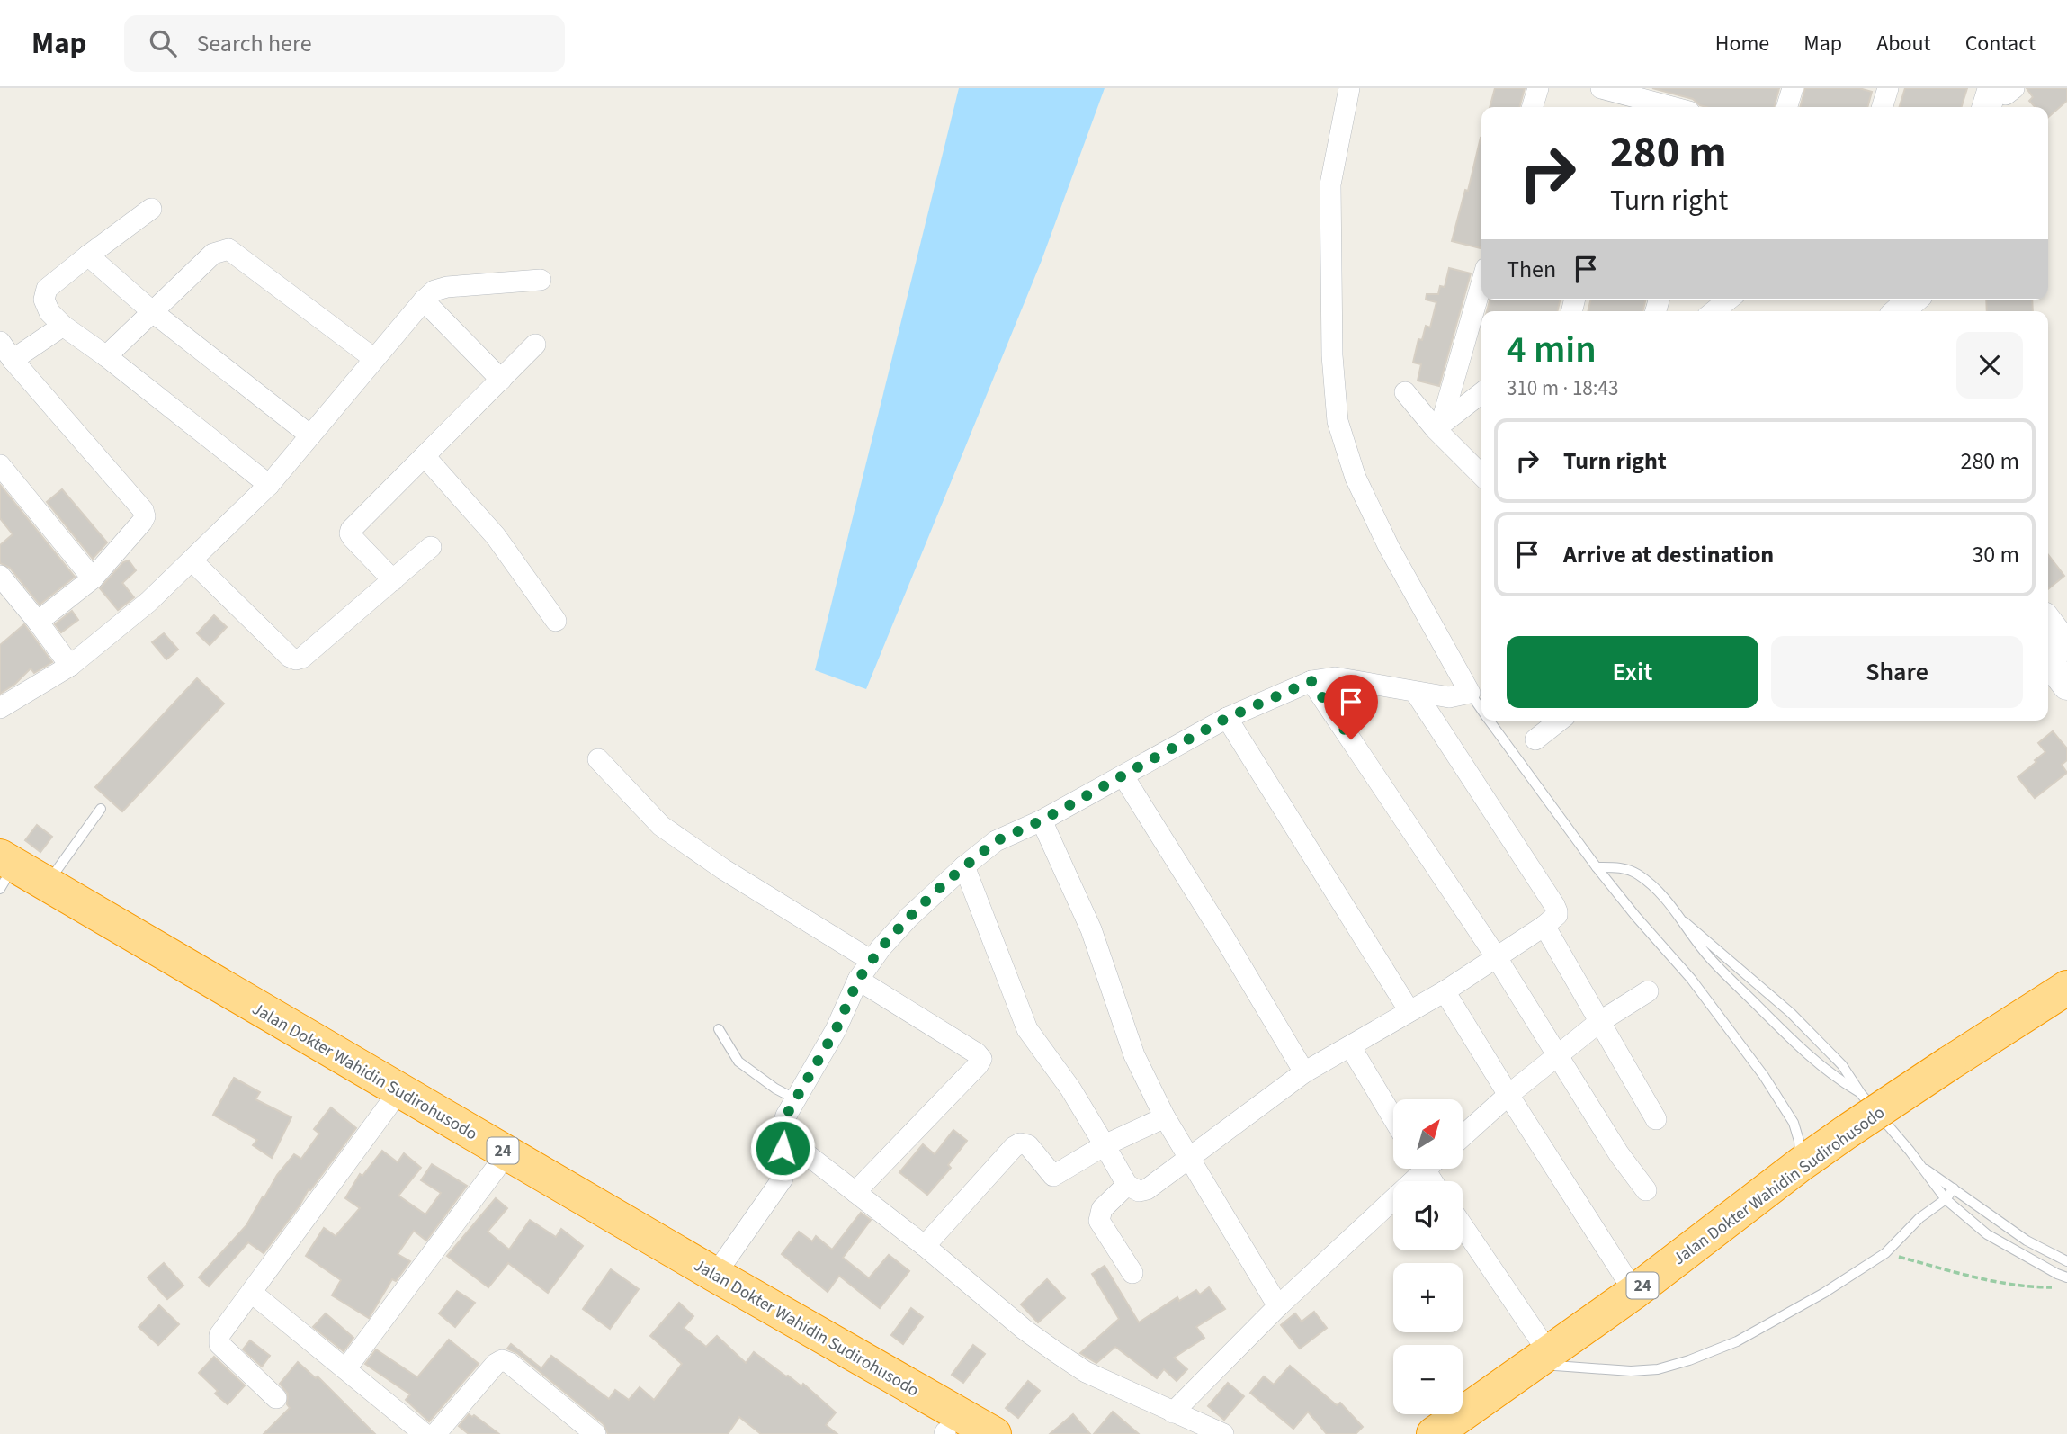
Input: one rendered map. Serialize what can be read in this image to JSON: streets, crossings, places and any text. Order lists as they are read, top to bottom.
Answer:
{
  "streets": {
    "highway": ["Jalan Dokter Wahidin Sudirohusodo", "24"]
  },
  "north": "top right",
  "page": {
    "header": "Map",
    "search": "Search here",
    "nav": [
      "Home",
      "Map",
      "About",
      "Contact"
    ],
    "turn": ["280 m", "Turn right"],
    "then": "Then",
    "heading": ["4 min", "310 m · 18:43"],
    "list": [
      {
        "name": "Turn right",
        "value": "280 m"
      },
      {
        "name": "Arrive at destination",
        "value": "30 m"
      }
    ],
    "buttons": ["Exit", "Share"],
    "map_buttons": ["+", "−"]
  }
}
